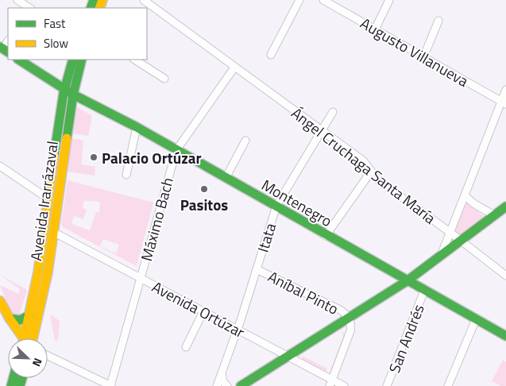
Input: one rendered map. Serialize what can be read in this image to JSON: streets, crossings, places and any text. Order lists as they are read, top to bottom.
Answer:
{
  "streets": {
    "main road": ["Avenida Irarrázaval", "Montenegro"],
    "street": [
      "Augusto Villanueva",
      "Ángel Cruchaga Santa María",
      "Máximo Bach",
      "Itata",
      "Aníbal Pinto",
      "Avenida Ortúzar",
      "San Andrés"
    ]
  },
  "crossings": [
    ["Ángel Cruchaga Santa María", "Máximo Bach"],
    ["Ángel Cruchaga Santa María", "Itata"],
    ["Avenida Irarrázaval", "Montenegro"],
    ["Avenida Irarrázaval", "Avenida Ortúzar"],
    ["Montenegro", "Máximo Bach"],
    ["Montenegro", "Itata"],
    ["Montenegro", "San Andrés"],
    ["Máximo Bach", "Avenida Ortúzar"],
    ["Itata", "Aníbal Pinto"],
    ["Itata", "Avenida Ortúzar"]
  ],
  "places": ["Palacio Ortúzar", "Pasitos"],
  "legend": ["Fast", "Slow"],
  "north": "bottom right"
}
